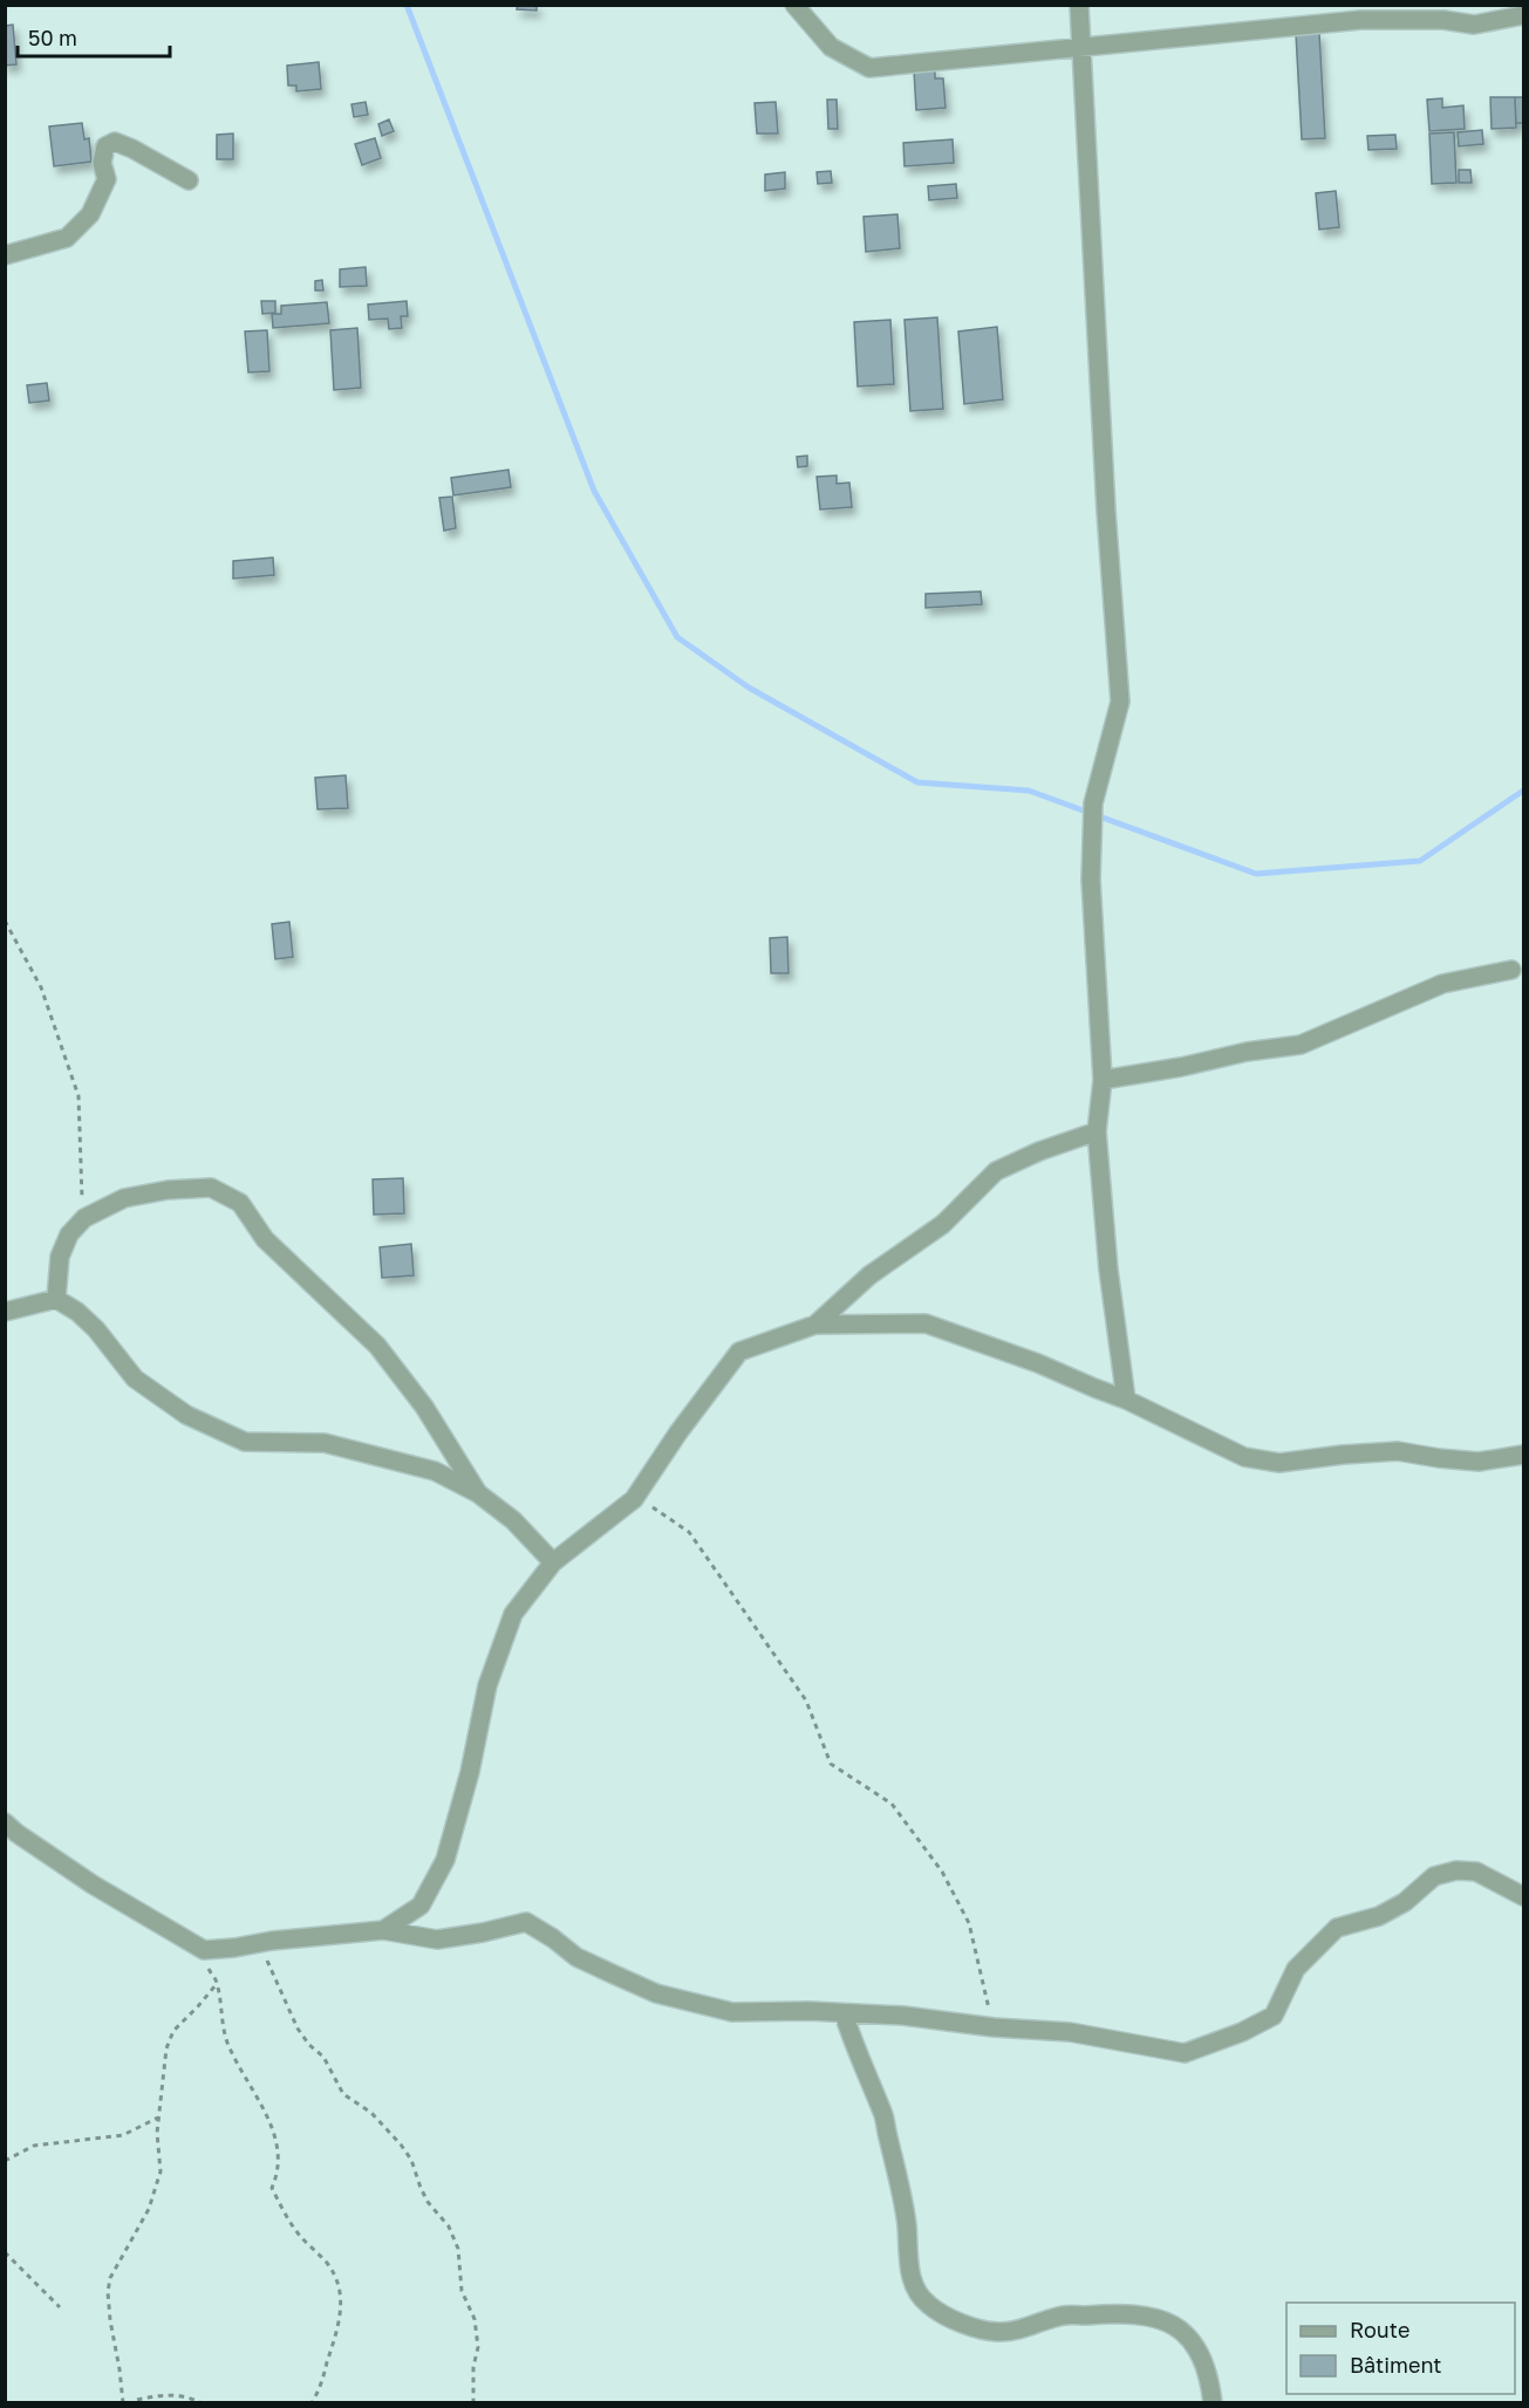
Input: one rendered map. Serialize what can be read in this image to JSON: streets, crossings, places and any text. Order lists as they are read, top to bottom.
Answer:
{
  "legend": ["Route", "Bâtiment"],
  "scale_bar": "50 m"
}
